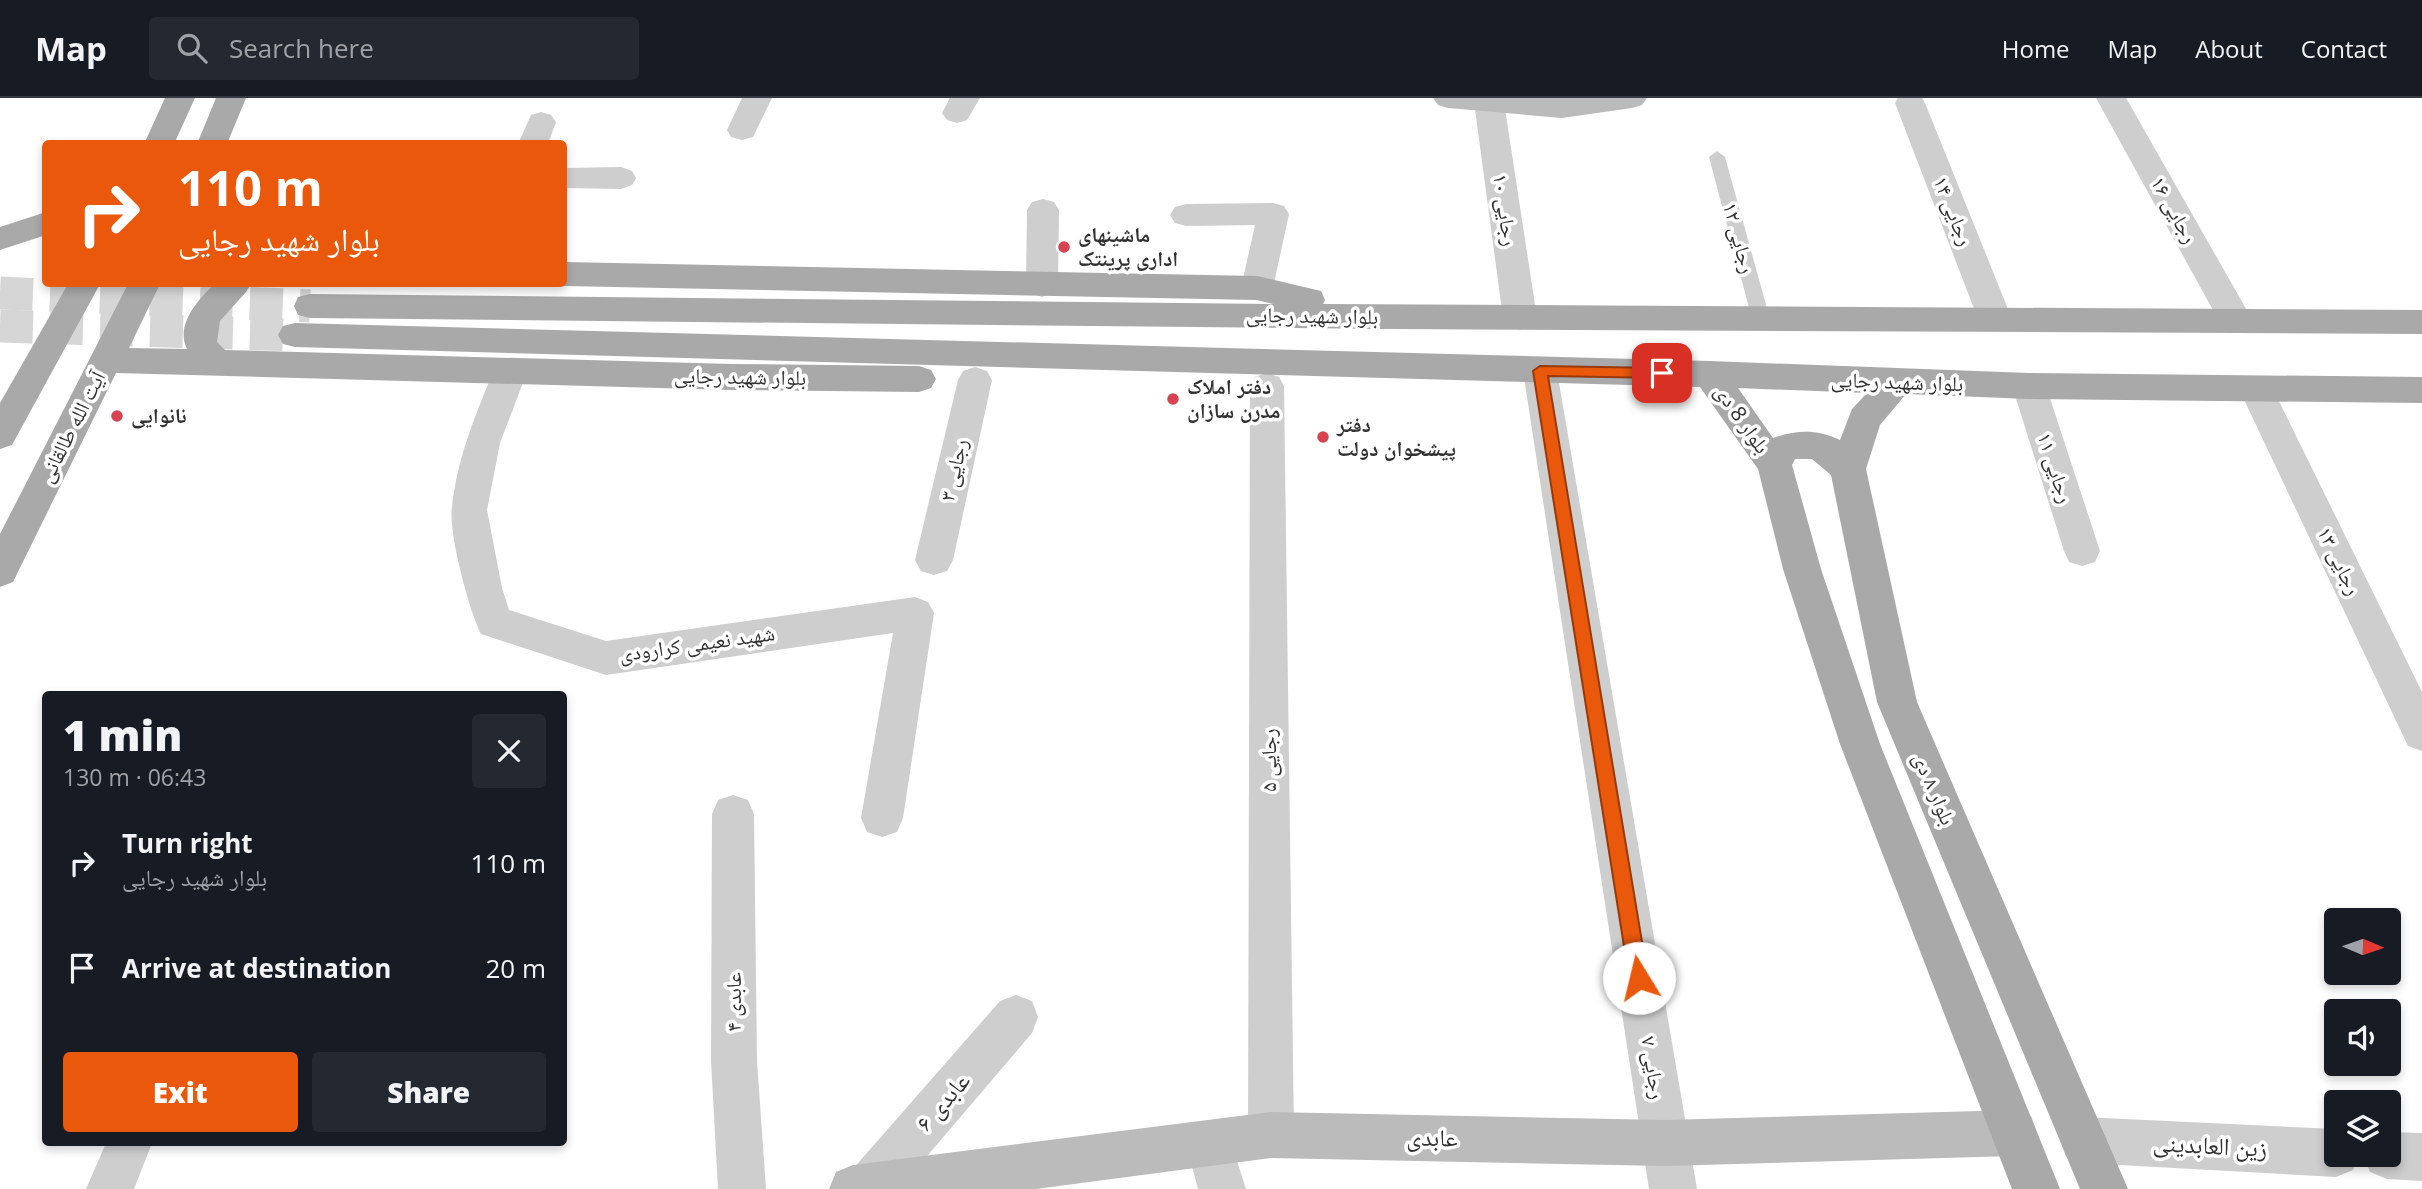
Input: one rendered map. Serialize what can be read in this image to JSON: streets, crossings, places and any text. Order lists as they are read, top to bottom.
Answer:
{
  "streets": {
    "main road": [
      "بلوار شهید رجایی",
      "بلوار 8 دی",
      "آیت الله طالقانی",
      "بلوار ۸ دی"
    ],
    "street": [
      "رجایی ۱۰",
      "رجایی ۱۶",
      "رجایی ۱۴",
      "رجایی ۱۱",
      "رجایی ۳",
      "رجایی ۱۳",
      "شهید نعیمی کرارودی",
      "رجایی ۵",
      "عابدی ۴",
      "رجایی ۷",
      "عابدی ۶",
      "عابدی",
      "زین العابدینی"
    ],
    "lane": ["رجایی ۱۲"]
  },
  "crossings": [
    ["رجایی ۱۰", "بلوار شهید رجایی"],
    ["رجایی ۱۶", "بلوار شهید رجایی"],
    ["رجایی ۱۴", "بلوار شهید رجایی"],
    ["رجایی ۱۲", "بلوار شهید رجایی"],
    ["بلوار شهید رجایی", "بلوار 8 دی"],
    ["بلوار شهید رجایی", "آیت الله طالقانی"],
    ["بلوار شهید رجایی", "رجایی ۱۱"],
    ["بلوار شهید رجایی", "رجایی ۳"],
    ["بلوار شهید رجایی", "رجایی ۱۳"],
    ["بلوار شهید رجایی", "شهید نعیمی کرارودی"],
    ["بلوار شهید رجایی", "رجایی ۵"],
    ["بلوار شهید رجایی", "بلوار ۸ دی"],
    ["بلوار شهید رجایی", "رجایی ۷"],
    ["رجایی ۵", "عابدی"],
    ["بلوار ۸ دی", "زین العابدینی"],
    ["رجایی ۷", "عابدی"],
    ["عابدی ۶", "عابدی"]
  ],
  "places": [
    "ماشینهای اداری پرینتک",
    "دفتر املاک مدرن سازان",
    "نانوایی",
    "دفتر پیشخوان دولت"
  ],
  "north": "right",
  "page": {
    "header": "Map",
    "search": "Search here",
    "nav": [
      "Home",
      "Map",
      "About",
      "Contact"
    ],
    "turn": ["110 m", "بلوار شهید رجایی"],
    "heading": ["1 min", "130 m · 06:43"],
    "list": [
      {
        "name": "Turn right",
        "note": "بلوار شهید رجایی",
        "value": "110 m"
      },
      {
        "name": "Arrive at destination",
        "value": "20 m"
      }
    ],
    "buttons": ["Exit", "Share"]
  }
}
